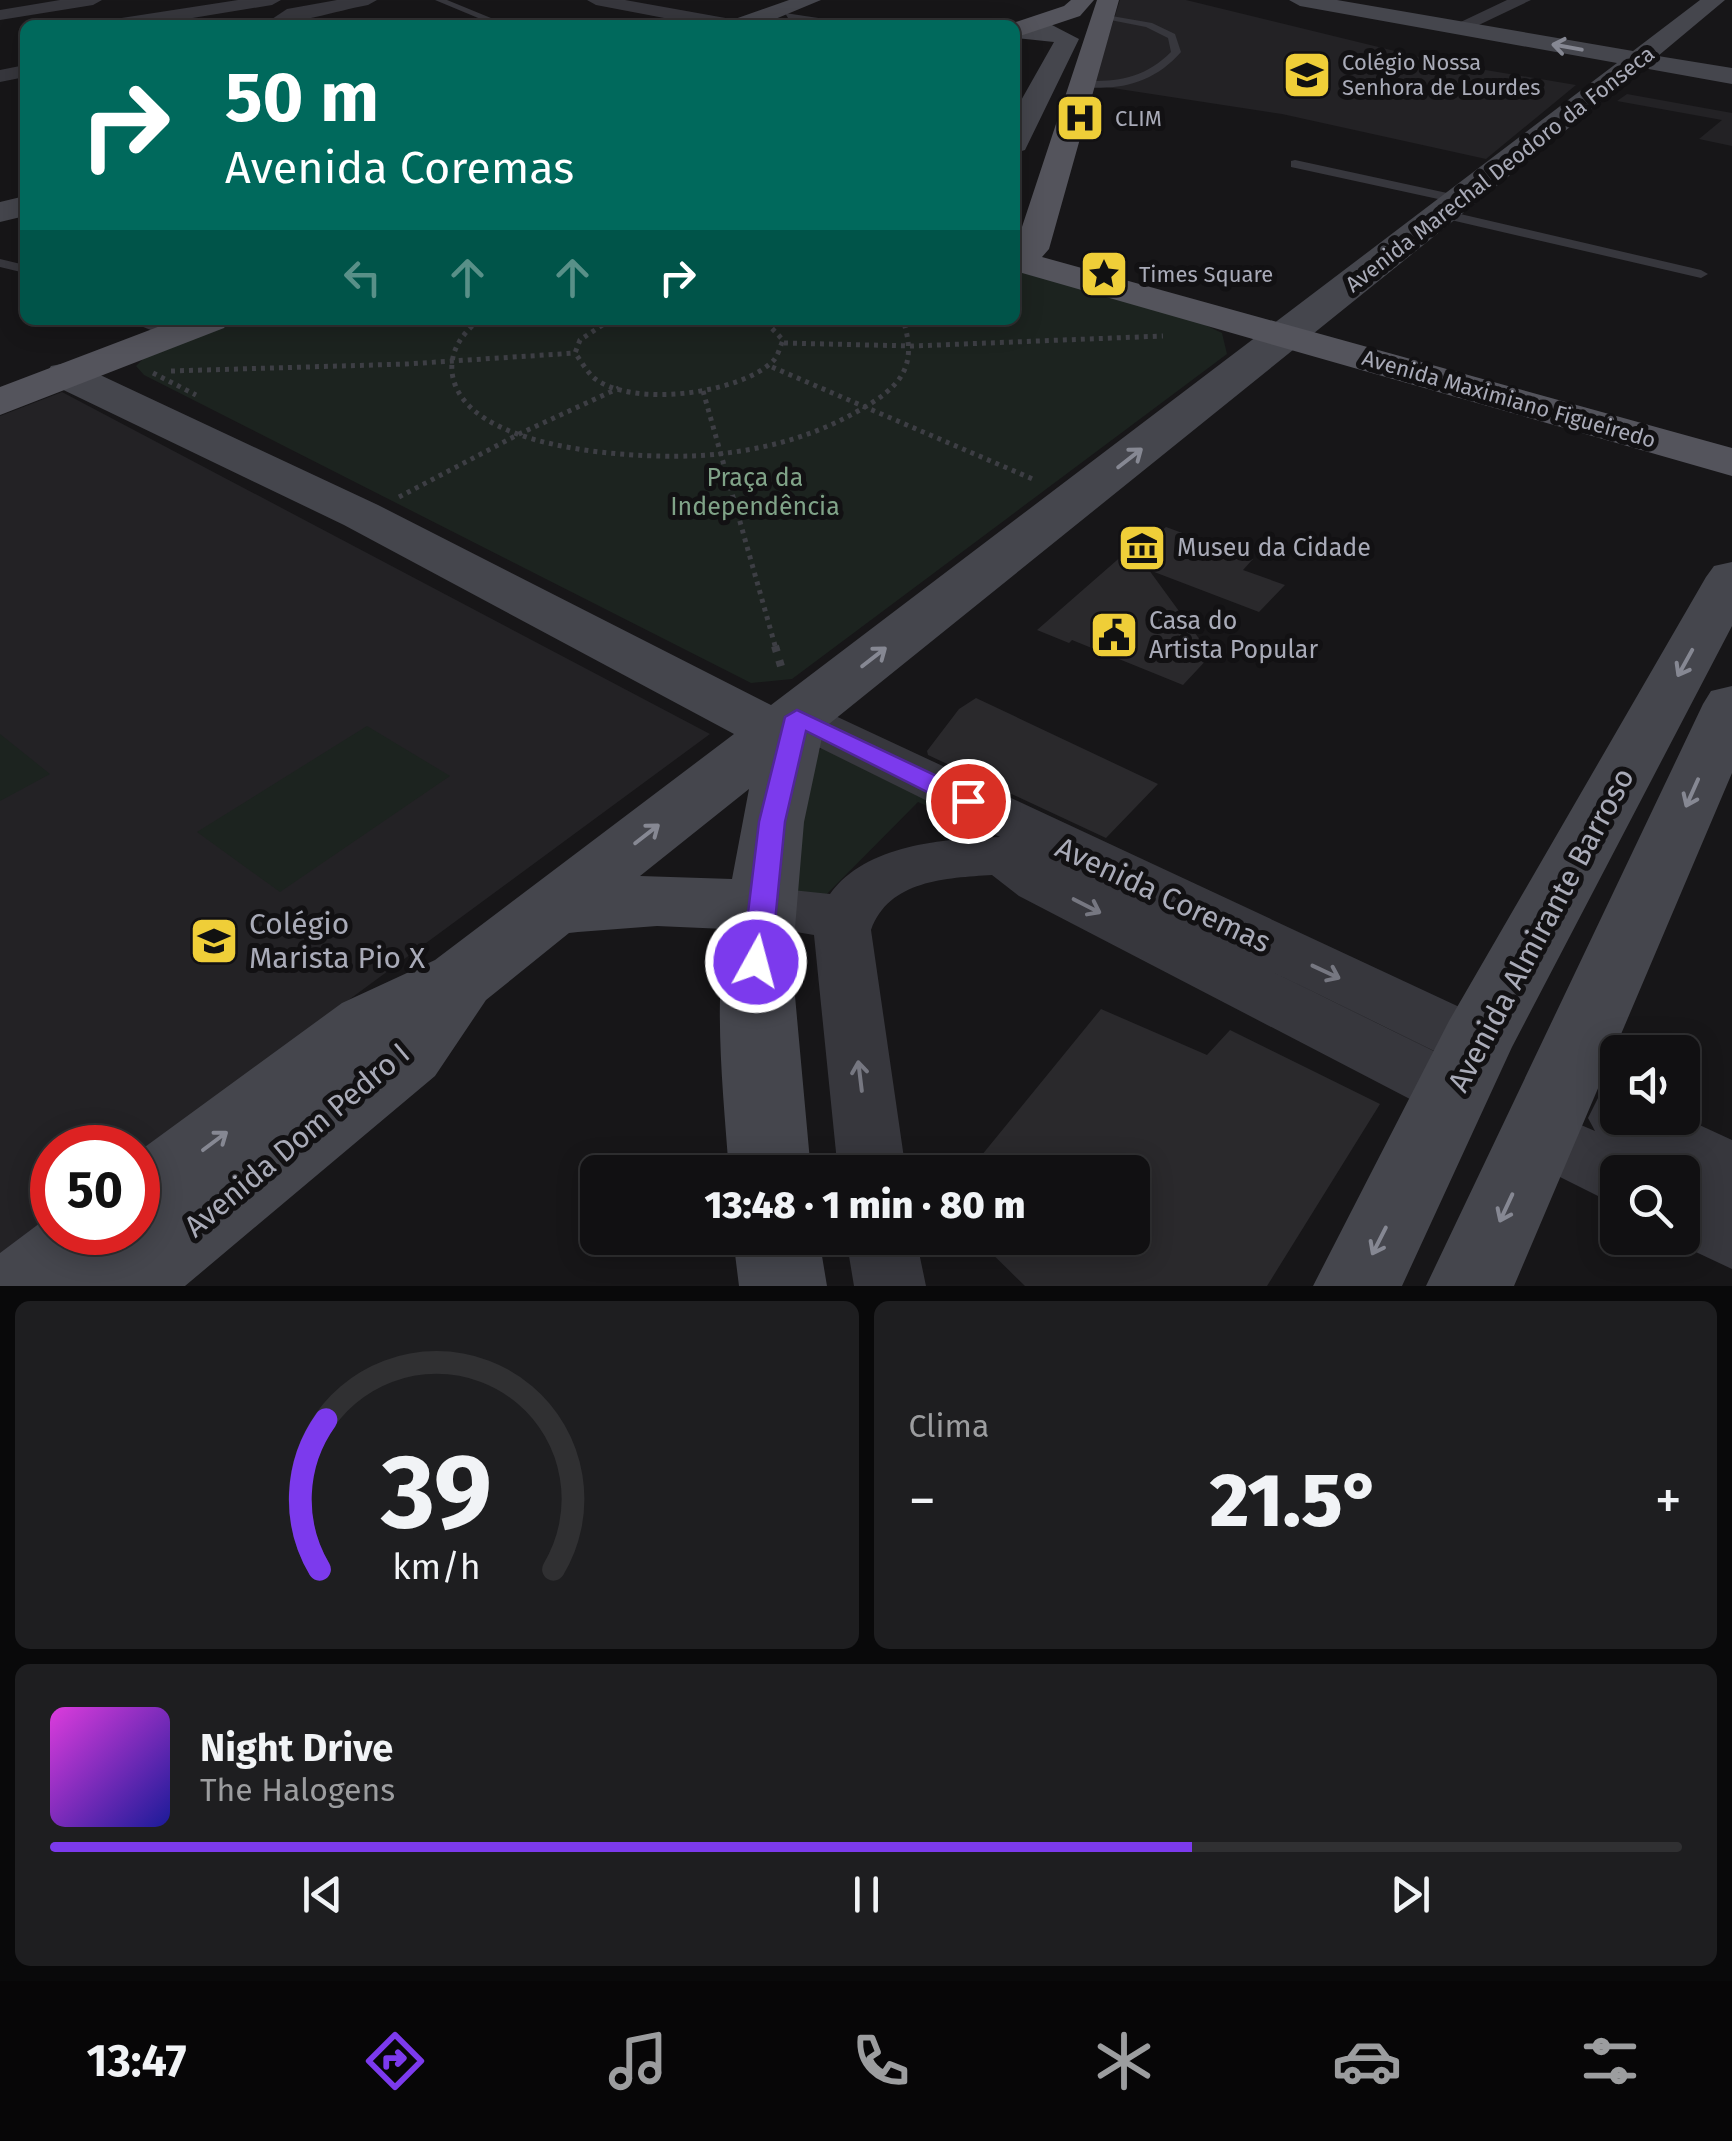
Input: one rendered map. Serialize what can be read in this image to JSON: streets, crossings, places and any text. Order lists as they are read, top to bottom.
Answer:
{
  "streets": {
    "main road": ["Avenida Maximiano Figueiredo"],
    "street": [
      "Avenida Marechal Deodoro da Fonseca",
      "Avenida Coremas",
      "Avenida Almirante Barroso",
      "Avenida Dom Pedro I"
    ]
  },
  "crossings": [
    ["Avenida Marechal Deodoro da Fonseca", "Avenida Maximiano Figueiredo"],
    ["Avenida Coremas", "Avenida Almirante Barroso"],
    ["Avenida Coremas", "Avenida Dom Pedro I"]
  ],
  "one_way": ["Avenida Coremas"],
  "parks": ["Praça da Independência"],
  "places": {
    "school or university": ["Colégio Nossa Senhora de Lourdes", "Colégio Marista Pio X"],
    "hospital": ["CLIM"],
    "place": ["Times Square"],
    "museum": ["Museu da Cidade"],
    "public building": ["Casa do Artista Popular"]
  },
  "page": {
    "turn": ["50 m", "Avenida Coremas"],
    "limit": "50",
    "trip": "13:48 · 1 min · 80 m",
    "tile": "Clima",
    "heat": ["−", "21.5°", "+"],
    "song": ["Night Drive", "The Halogens"],
    "tabs": "13:47",
    "gauge": ["39", "km/h"]
  }
}
